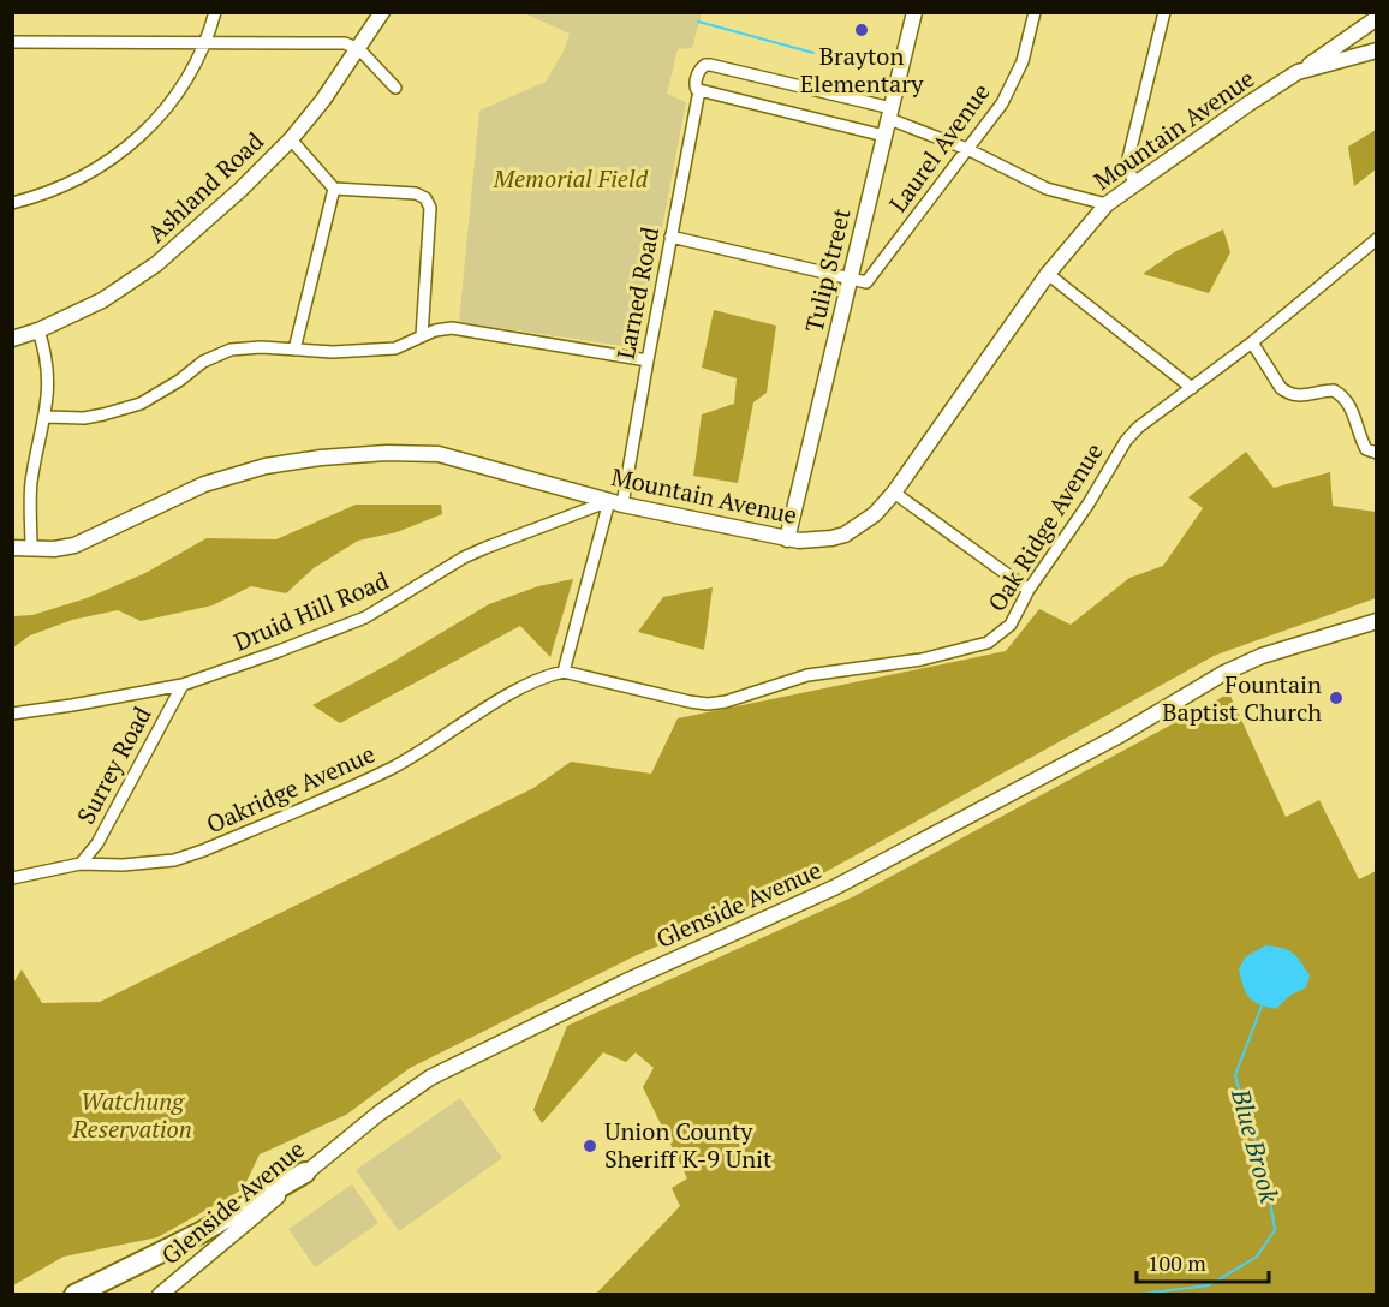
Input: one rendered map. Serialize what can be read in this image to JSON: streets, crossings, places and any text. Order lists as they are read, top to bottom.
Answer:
{
  "streets": {
    "main road": [
      "Mountain Avenue",
      "Ashland Road",
      "Tulip Street",
      "Glenside Avenue"
    ],
    "street": [
      "Laurel Avenue",
      "Larned Road",
      "Oak Ridge Avenue",
      "Druid Hill Road",
      "Surrey Road",
      "Oakridge Avenue"
    ]
  },
  "crossings": [
    ["Mountain Avenue", "Tulip Street"],
    ["Mountain Avenue", "Larned Road"],
    ["Mountain Avenue", "Druid Hill Road"],
    ["Laurel Avenue", "Tulip Street"],
    ["Tulip Street", "Larned Road"],
    ["Larned Road", "Oak Ridge Avenue"],
    ["Larned Road", "Druid Hill Road"],
    ["Larned Road", "Oakridge Avenue"],
    ["Oak Ridge Avenue", "Oakridge Avenue"],
    ["Druid Hill Road", "Surrey Road"],
    ["Surrey Road", "Oakridge Avenue"]
  ],
  "water": ["Blue Brook"],
  "parks": ["Memorial Field", "Watchung Reservation"],
  "places": ["Brayton Elementary", "Fountain Baptist Church", "Union County Sheriff K-9 Unit"],
  "scale_bar": "100 m"
}
